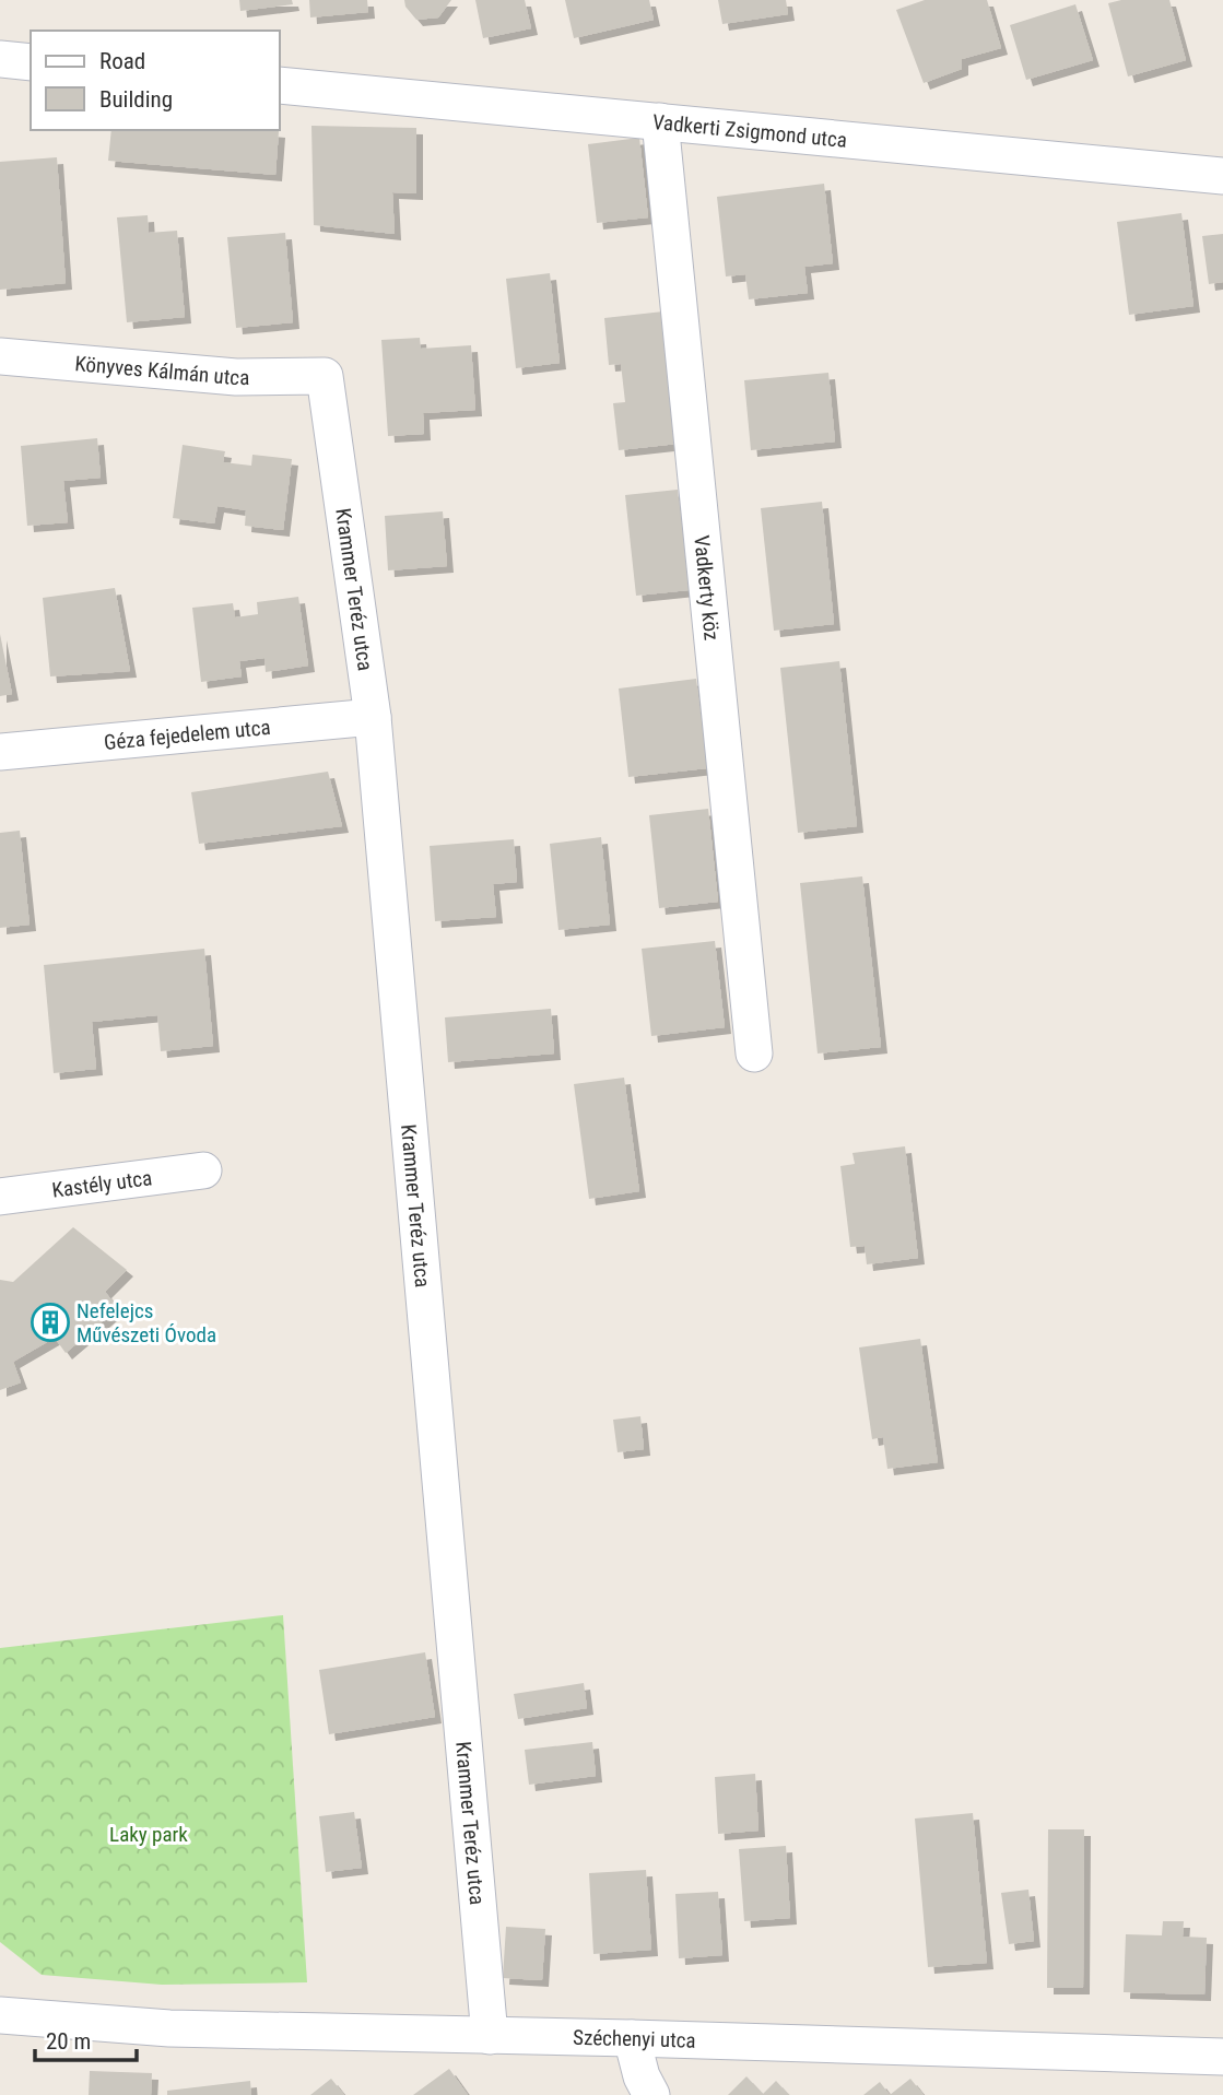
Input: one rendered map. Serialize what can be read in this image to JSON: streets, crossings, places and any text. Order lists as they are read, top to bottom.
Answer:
{
  "streets": {
    "street": [
      "Vadkerti Zsigmond utca",
      "Könyves Kálmán utca",
      "Vadkerty köz",
      "Krammer Teréz utca",
      "Géza fejedelem utca",
      "Kastély utca",
      "Széchenyi utca"
    ]
  },
  "crossings": [
    ["Vadkerti Zsigmond utca", "Vadkerty köz"],
    ["Könyves Kálmán utca", "Krammer Teréz utca"],
    ["Krammer Teréz utca", "Géza fejedelem utca"],
    ["Krammer Teréz utca", "Széchenyi utca"]
  ],
  "parks": ["Laky park"],
  "places": {
    "building": ["Nefelejcs Művészeti Óvoda"]
  },
  "legend": ["Road", "Building"],
  "scale_bar": "20 m"
}
